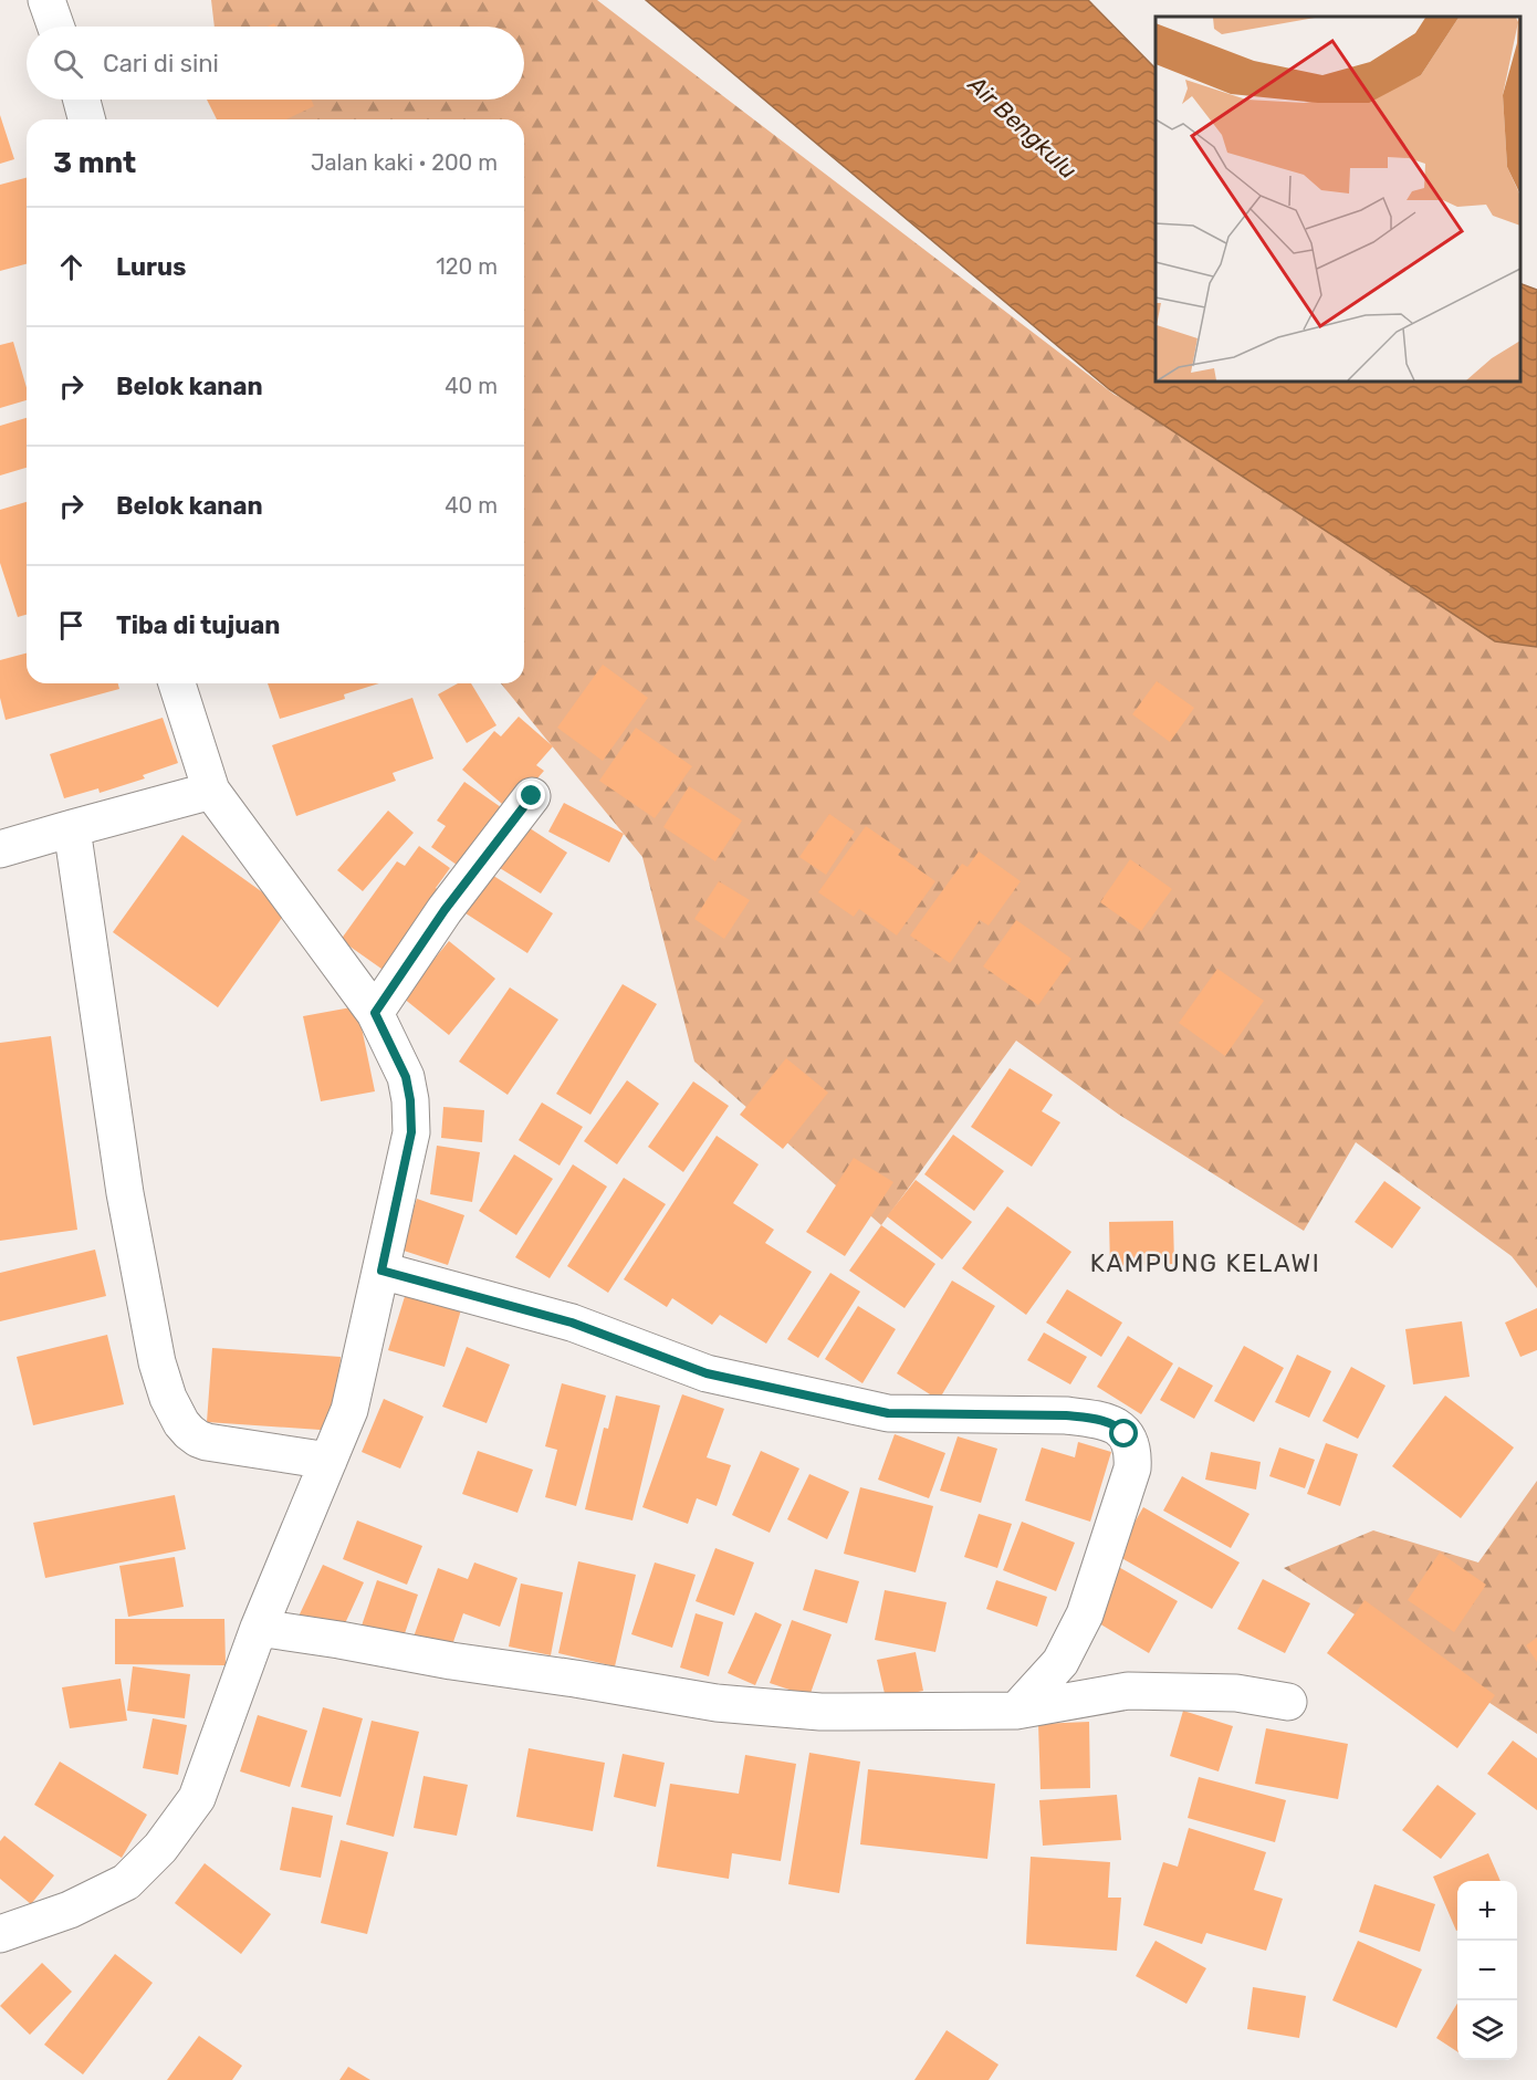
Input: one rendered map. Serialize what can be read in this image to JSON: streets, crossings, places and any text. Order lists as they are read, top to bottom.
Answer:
{
  "districts": ["KAMPUNG KELAWI"],
  "water": ["Air Bengkulu"],
  "page": {
    "search": "Cari di sini",
    "heading": ["3 mnt", "Jalan kaki · 200 m"],
    "list": [
      ["Lurus", "120 m"],
      ["Belok kanan", "40 m"],
      ["Belok kanan", "40 m"],
      "Tiba di tujuan"
    ],
    "map_buttons": ["+", "−"]
  }
}
